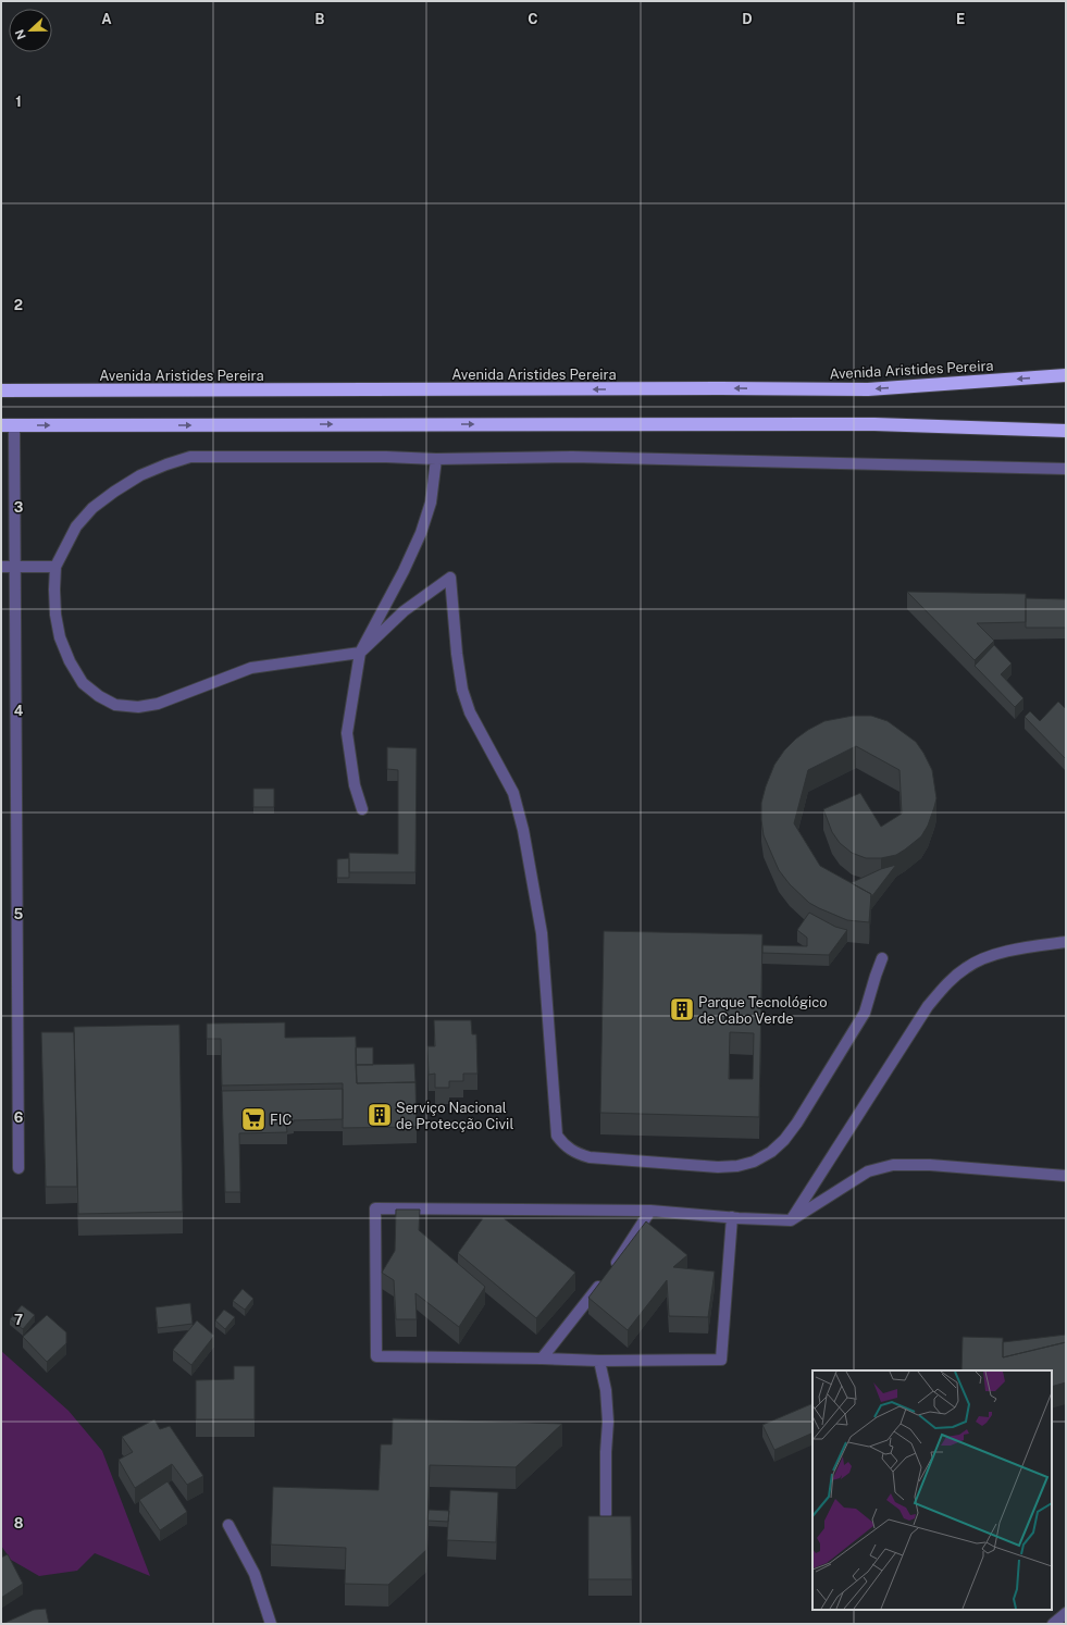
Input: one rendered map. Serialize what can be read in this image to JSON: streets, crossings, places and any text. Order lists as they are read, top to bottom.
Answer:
{
  "streets": {
    "highway": ["Avenida Aristides Pereira"]
  },
  "places": {
    "building": ["Parque Tecnológico de Cabo Verde", "Serviço Nacional de Protecção Civil"],
    "supermarket": ["FIC"]
  },
  "north": "left",
  "grid": {
    "columns": [
      "A",
      "B",
      "C",
      "D",
      "E"
    ],
    "rows": [
      "1",
      "2",
      "3",
      "4",
      "5",
      "6",
      "7",
      "8"
    ]
  }
}
